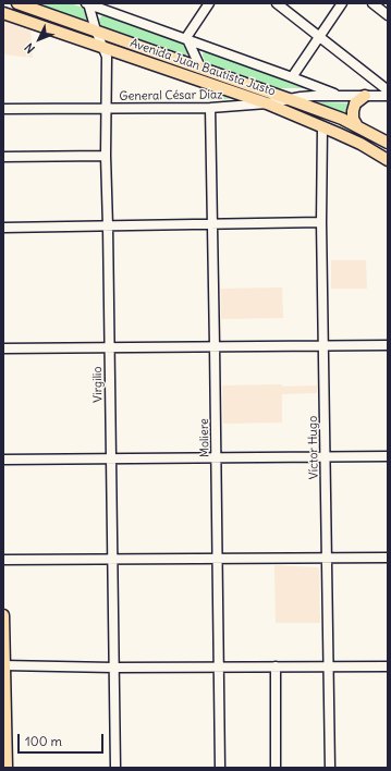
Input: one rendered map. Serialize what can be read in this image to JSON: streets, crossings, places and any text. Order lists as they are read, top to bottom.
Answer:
{
  "streets": {
    "main road": ["Avenida Juan Bautista Justo"],
    "street": [
      "General César Díaz",
      "Virgilio",
      "Moliere",
      "Víctor Hugo"
    ]
  },
  "crossings": [
    ["Avenida Juan Bautista Justo", "General César Díaz"],
    ["Avenida Juan Bautista Justo", "Virgilio"],
    ["Avenida Juan Bautista Justo", "Víctor Hugo"],
    ["General César Díaz", "Virgilio"],
    ["General César Díaz", "Moliere"]
  ],
  "scale_bar": "100 m",
  "north": "bottom left"
}
